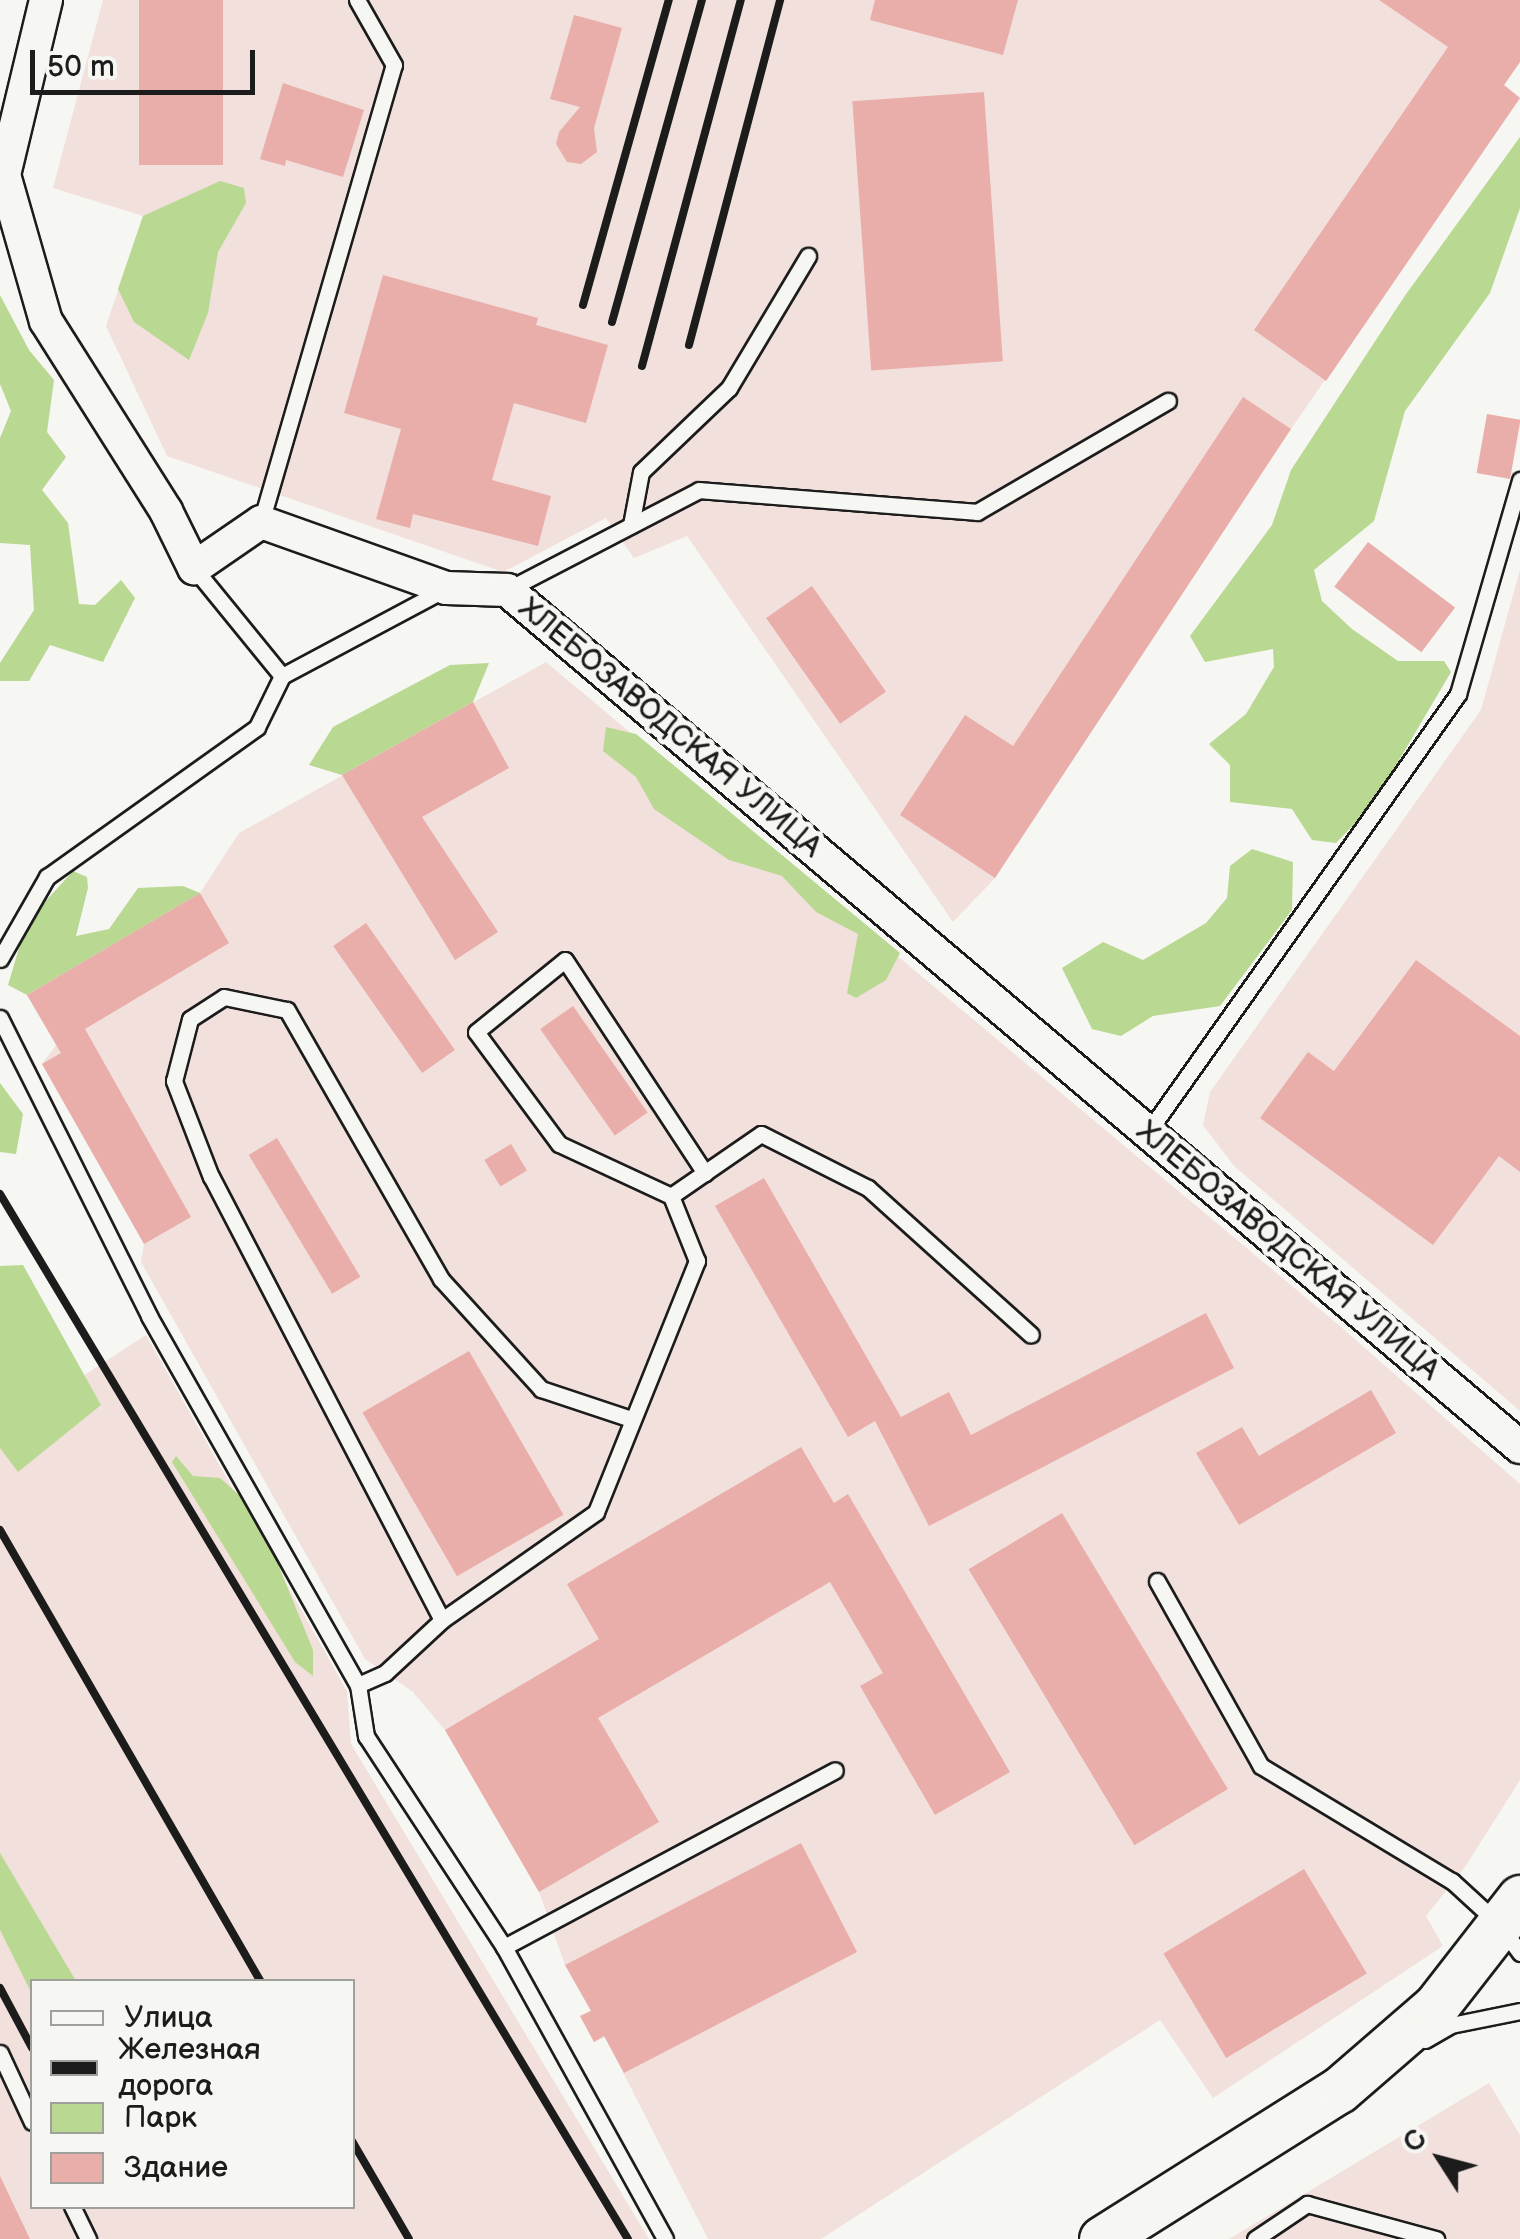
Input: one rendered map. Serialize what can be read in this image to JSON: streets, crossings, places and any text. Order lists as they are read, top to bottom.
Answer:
{
  "streets": {
    "street": ["ХЛЕБОЗАВОДСКАЯ УЛИЦА"]
  },
  "legend": [
    "Улица",
    "Железная дорога",
    "Парк",
    "Здание"
  ],
  "scale_bar": "50 m",
  "north": "top left"
}
